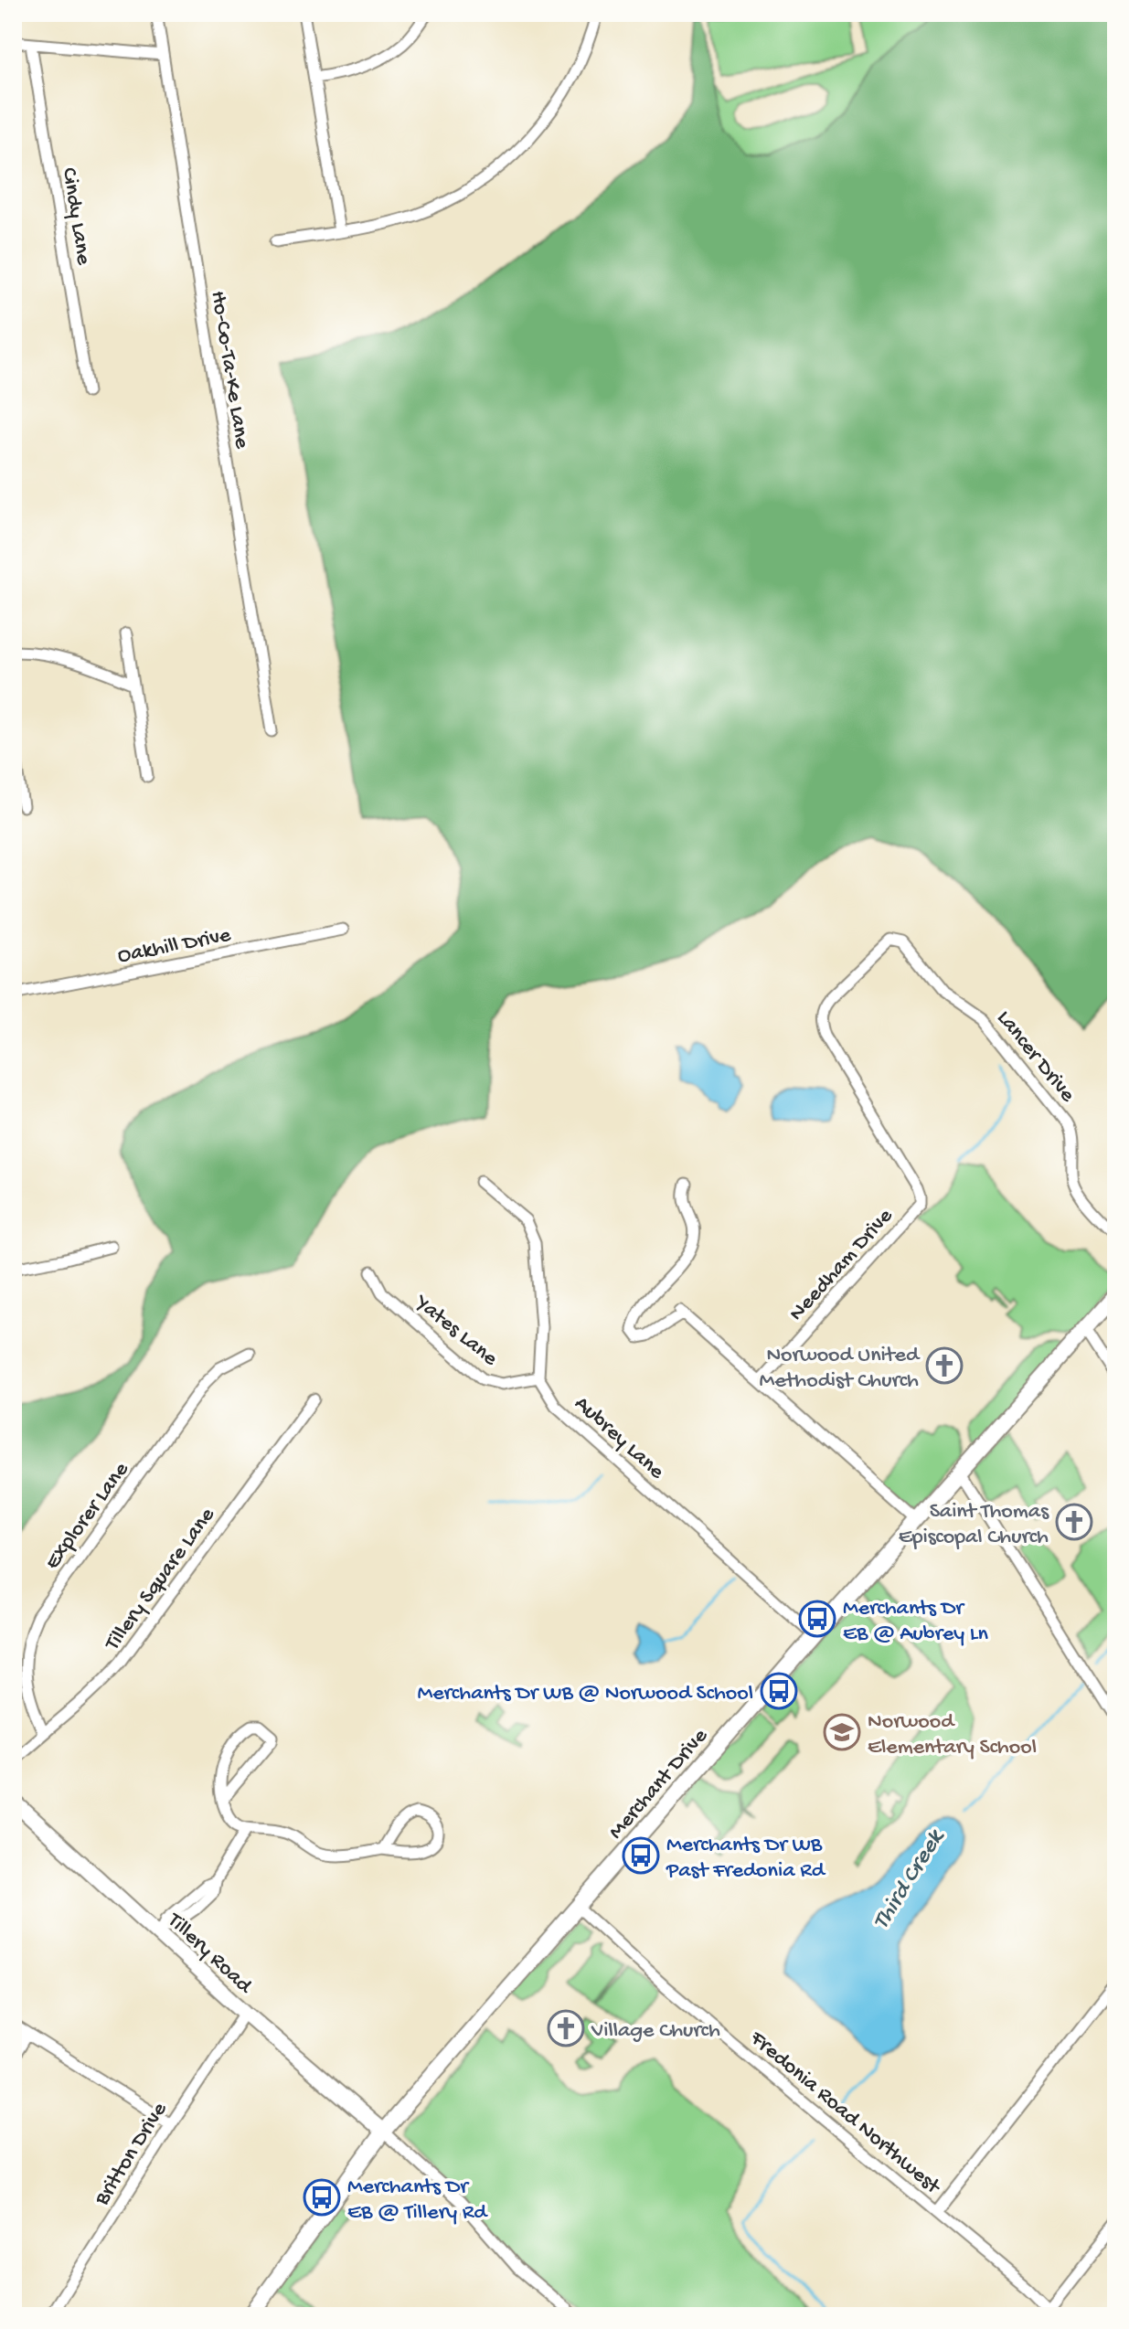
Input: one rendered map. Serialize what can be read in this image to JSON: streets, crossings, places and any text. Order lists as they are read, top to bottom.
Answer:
{
  "streets": {
    "main road": ["Merchant Drive", "Tillery Road"],
    "street": [
      "Cindy Lane",
      "Ho-Co-Ta-Ke Lane",
      "Oakhill Drive",
      "Lancer Drive",
      "Needham Drive",
      "Yates Lane",
      "Aubrey Lane",
      "Explorer Lane",
      "Tillery Square Lane",
      "Fredonia Road Northwest",
      "Britton Drive"
    ]
  },
  "crossings": [
    ["Lancer Drive", "Needham Drive"],
    ["Yates Lane", "Aubrey Lane"],
    ["Aubrey Lane", "Merchant Drive"],
    ["Explorer Lane", "Tillery Square Lane"],
    ["Merchant Drive", "Tillery Road"],
    ["Merchant Drive", "Fredonia Road Northwest"],
    ["Tillery Road", "Britton Drive"]
  ],
  "water": ["Third Creek"],
  "places": {
    "church": ["Norwood United Methodist Church", "Saint Thomas Episcopal Church", "Village Church"],
    "bus stop": [
      "Merchants Dr EB @ Aubrey Ln",
      "Merchants Dr WB @ Norwood School",
      "Merchants Dr WB Past Fredonia Rd",
      "Merchants Dr EB @ Tillery Rd"
    ],
    "school or university": ["Norwood Elementary School"]
  }
}
